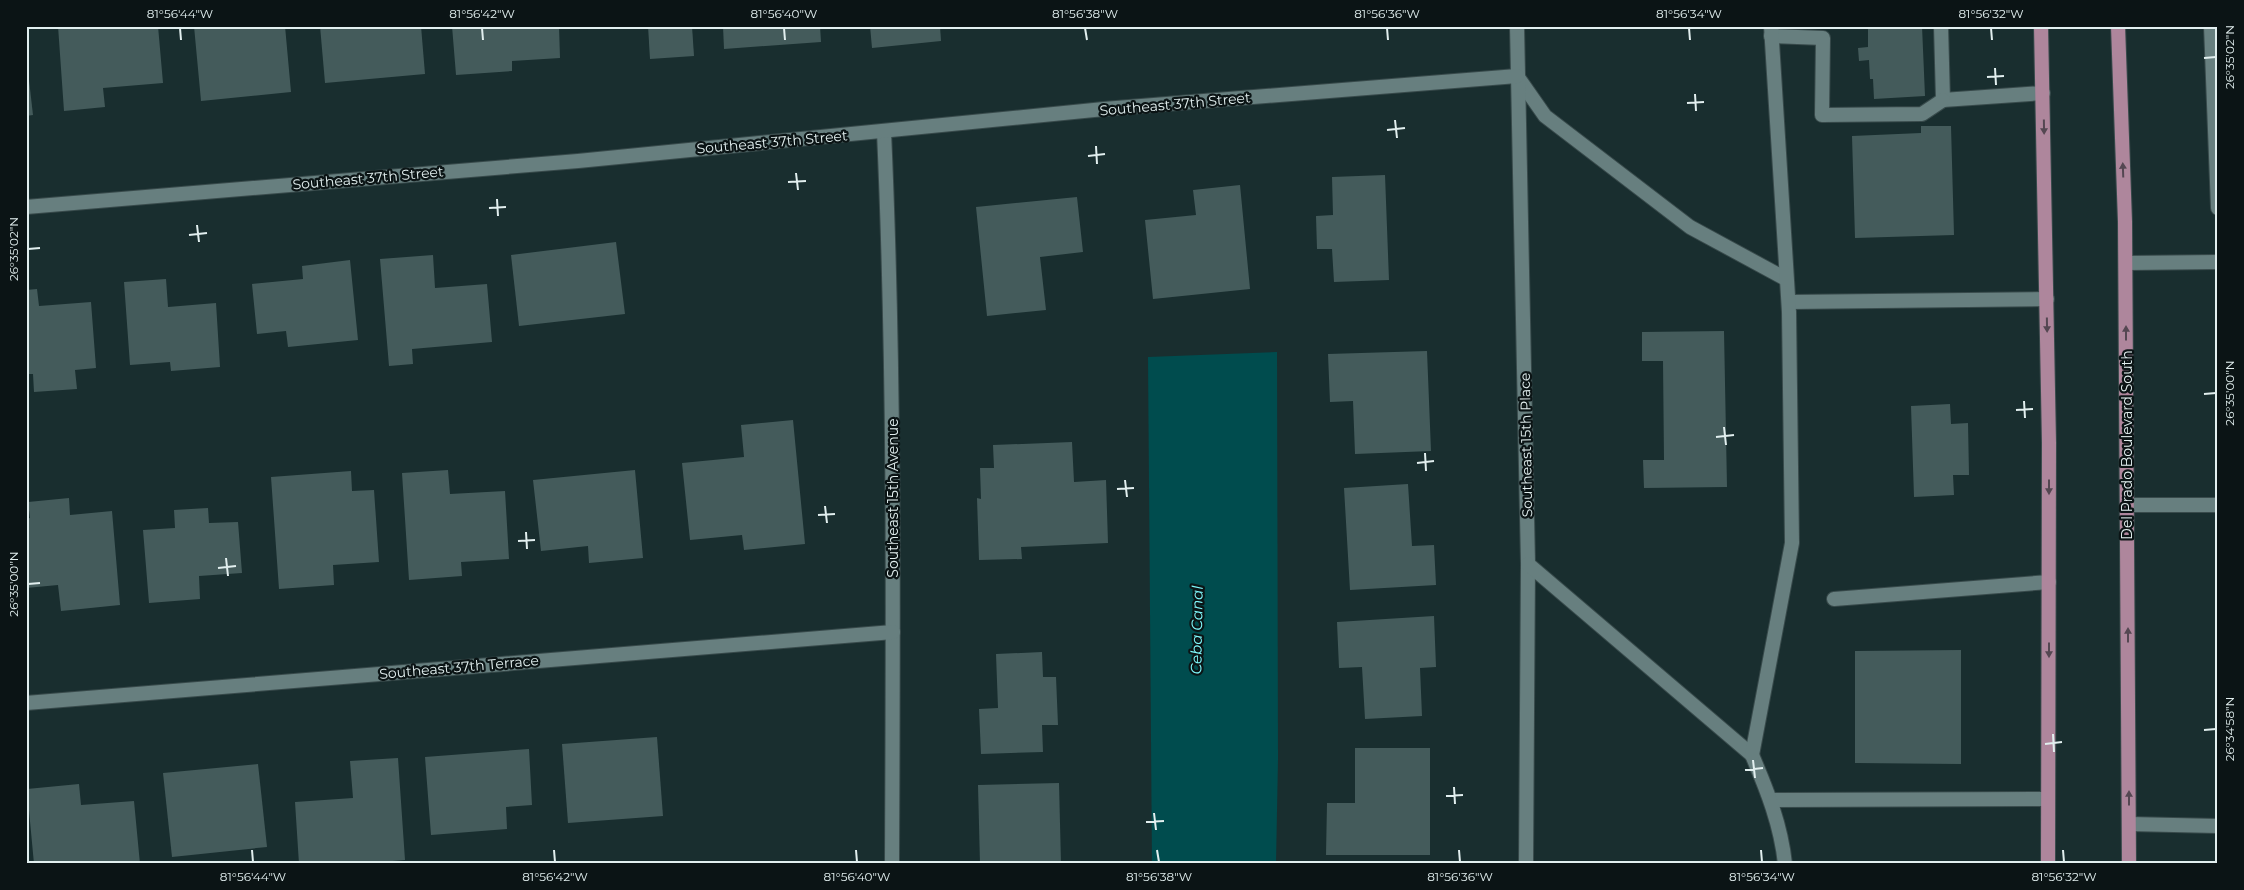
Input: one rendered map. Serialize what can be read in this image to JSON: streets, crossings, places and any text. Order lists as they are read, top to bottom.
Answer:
{
  "streets": {
    "main road": ["Del Prado Boulevard South"],
    "street": [
      "Southeast 37th Street",
      "Southeast 15th Place",
      "Southeast 15th Avenue",
      "Southeast 37th Terrace"
    ]
  },
  "crossings": [
    ["Southeast 37th Street", "Southeast 15th Place"],
    ["Southeast 37th Street", "Southeast 15th Avenue"],
    ["Southeast 15th Avenue", "Southeast 37th Terrace"]
  ],
  "water": ["Ceba Canal"],
  "coordinates": [
    "81°56'44\"W",
    "81°56'42\"W",
    "81°56'40\"W",
    "81°56'38\"W",
    "81°56'36\"W",
    "81°56'34\"W",
    "81°56'32\"W",
    "26°35'02\"N",
    "26°35'00\"N",
    "26°34'58\"N"
  ]
}
